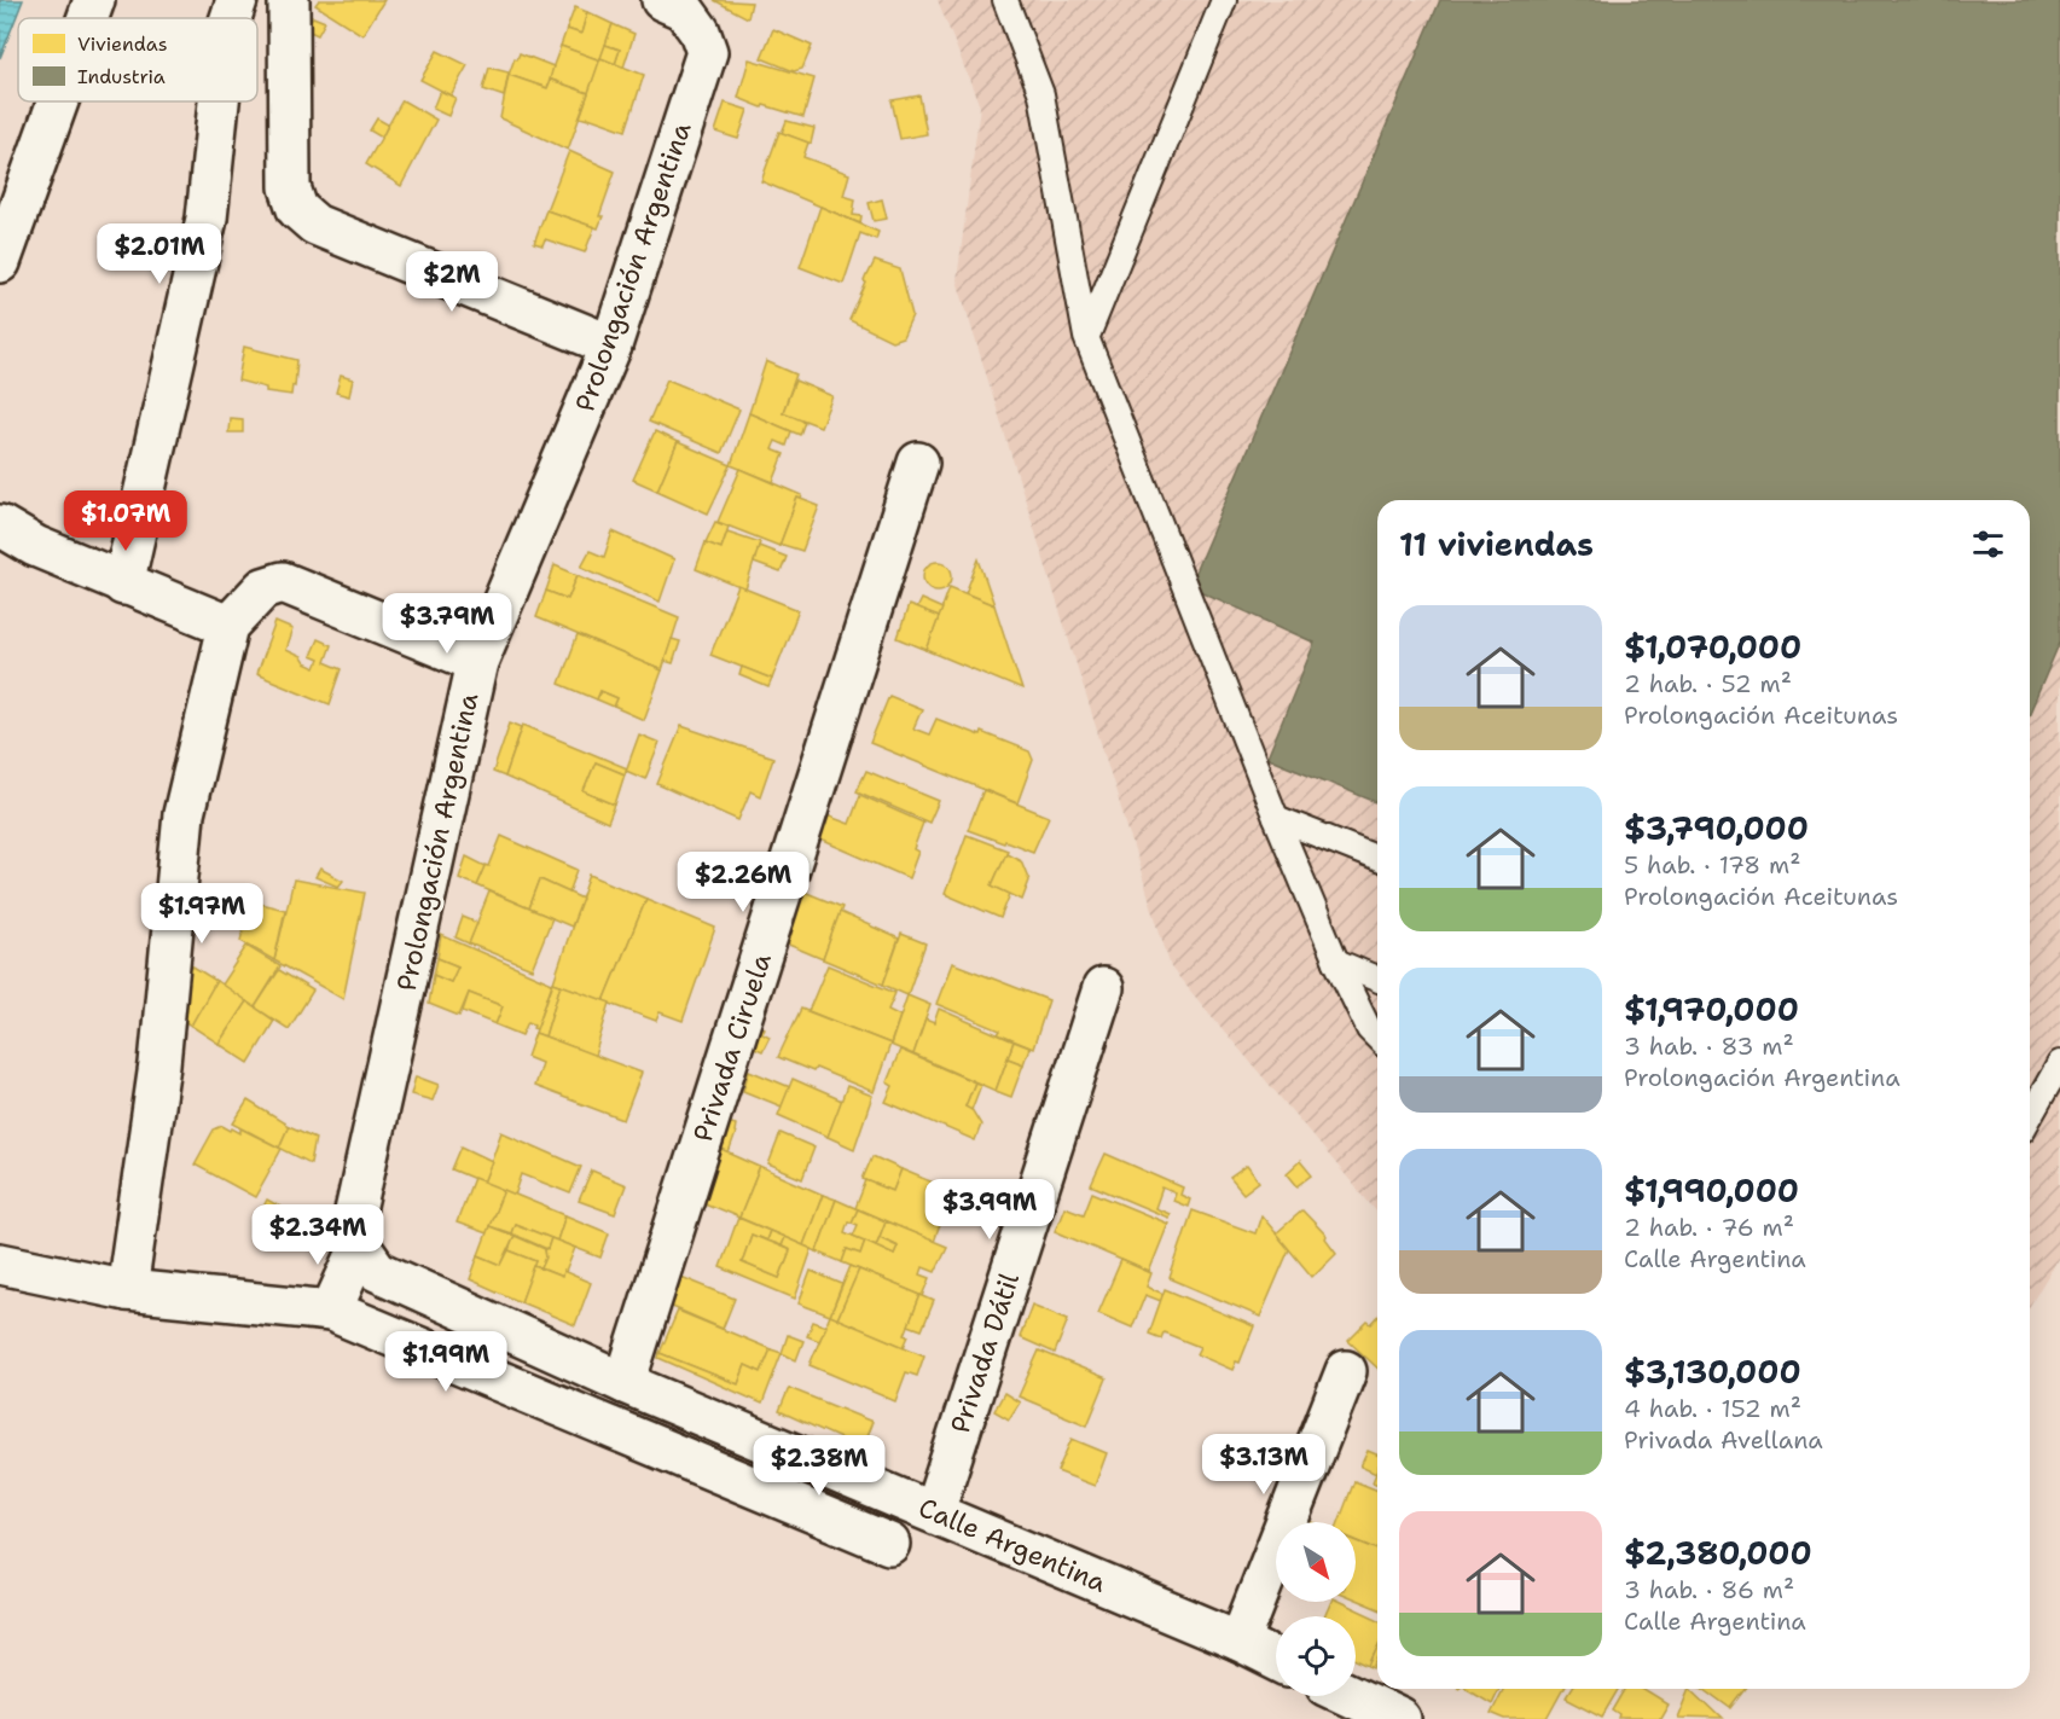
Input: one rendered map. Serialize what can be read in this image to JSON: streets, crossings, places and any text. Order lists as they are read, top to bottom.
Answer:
{
  "streets": {
    "street": [
      "Prolongación Argentina",
      "Privada Ciruela",
      "Privada Dátil",
      "Calle Argentina"
    ]
  },
  "crossings": [
    ["Prolongación Argentina", "Calle Argentina"],
    ["Privada Ciruela", "Calle Argentina"],
    ["Privada Dátil", "Calle Argentina"]
  ],
  "legend": ["Viviendas", "Industria"],
  "north": "bottom right",
  "page": {
    "price": [
      "$2.01M",
      "$2M",
      "$1.07M",
      "$3.79M",
      "$2.26M",
      "$1.97M",
      "$3.99M",
      "$2.34M",
      "$1.99M",
      "$3.13M",
      "$2.38M"
    ],
    "heading": "11 viviendas",
    "list": [
      {
        "name": "$1,070,000",
        "note": "2 hab. · 52 m² · Prolongación Aceitunas"
      },
      {
        "name": "$3,790,000",
        "note": "5 hab. · 178 m² · Prolongación Aceitunas"
      },
      {
        "name": "$1,970,000",
        "note": "3 hab. · 83 m² · Prolongación Argentina"
      },
      {
        "name": "$1,990,000",
        "note": "2 hab. · 76 m² · Calle Argentina"
      },
      {
        "name": "$3,130,000",
        "note": "4 hab. · 152 m² · Privada Avellana"
      },
      {
        "name": "$2,380,000",
        "note": "3 hab. · 86 m² · Calle Argentina"
      }
    ]
  }
}
